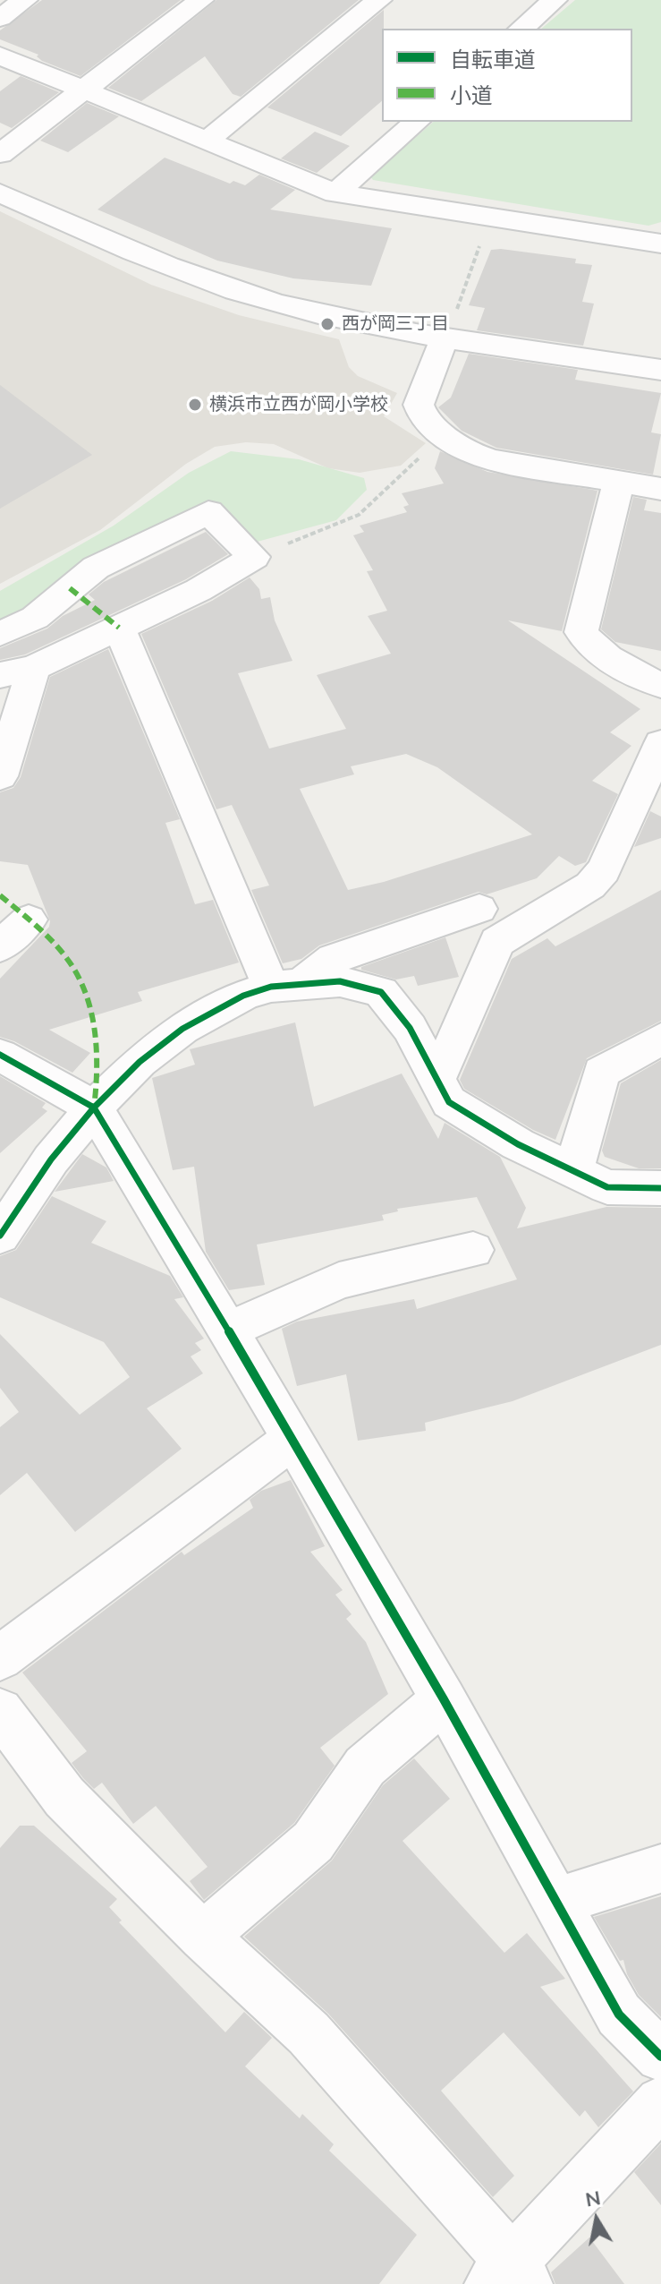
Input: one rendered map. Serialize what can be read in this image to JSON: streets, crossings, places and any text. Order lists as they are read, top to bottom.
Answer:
{
  "places": ["西が岡三丁目", "横浜市立西が岡小学校"],
  "legend": ["自転車道", "小道"],
  "north": "top"
}
